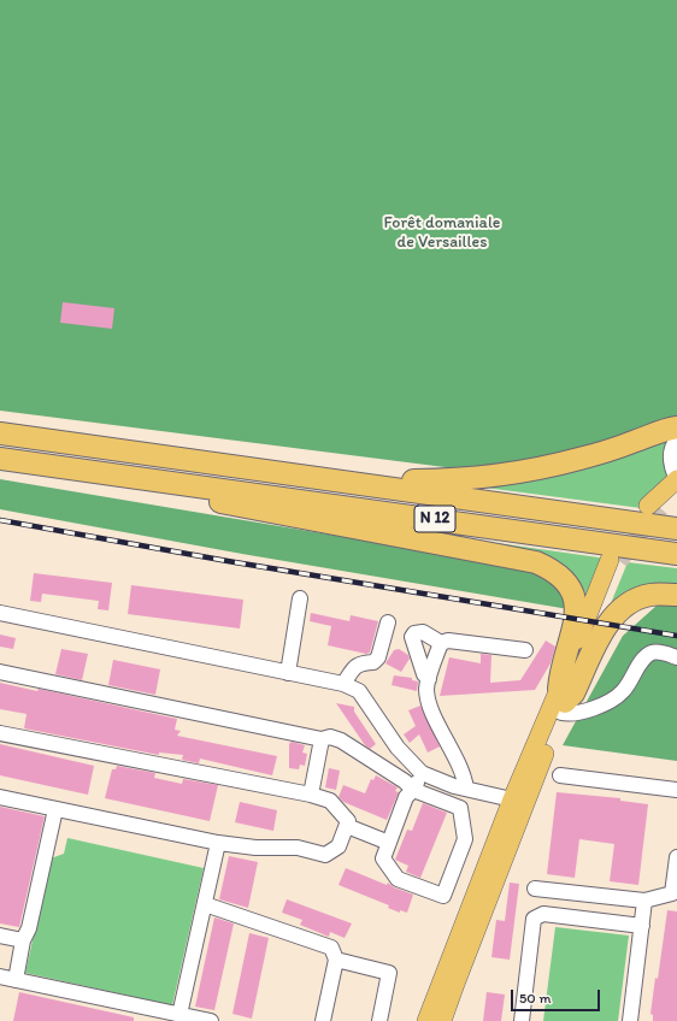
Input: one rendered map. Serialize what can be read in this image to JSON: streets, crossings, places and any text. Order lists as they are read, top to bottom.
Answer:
{
  "streets": {
    "highway": ["N 12"]
  },
  "parks": ["Forêt domaniale de Versailles"],
  "scale_bar": "50 m"
}
